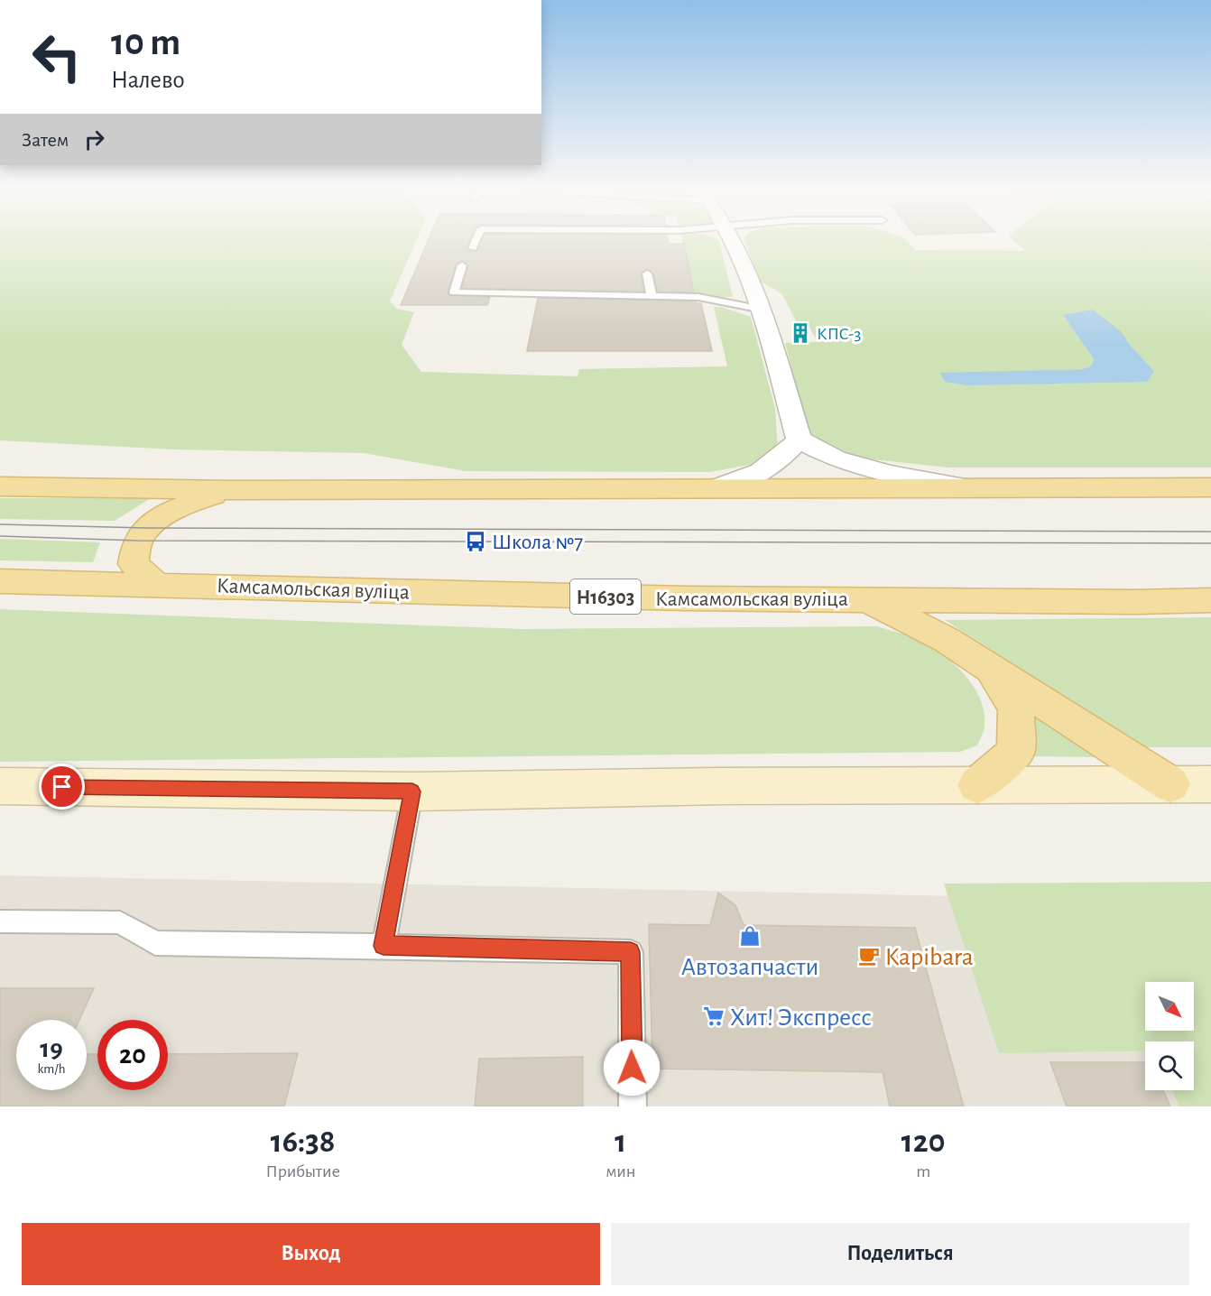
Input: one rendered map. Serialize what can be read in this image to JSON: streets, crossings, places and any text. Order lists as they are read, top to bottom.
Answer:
{
  "streets": {
    "main road": ["Камсамольская вуліца", "Н16303"]
  },
  "places": {
    "building": ["КПС-3"],
    "bus stop": ["Школа №7"],
    "shop": ["Автозапчасти"],
    "cafe": ["Kapibara"],
    "supermarket": ["Хит! Экспресс"]
  },
  "north": "bottom right",
  "page": {
    "turn": ["10 m", "Налево"],
    "then": "Затем",
    "speed": "19 km/h",
    "limit": "20",
    "eta": [
      "16:38",
      "Прибытие",
      "1",
      "мин",
      "120",
      "m"
    ],
    "buttons": ["Выход", "Поделиться"]
  }
}
